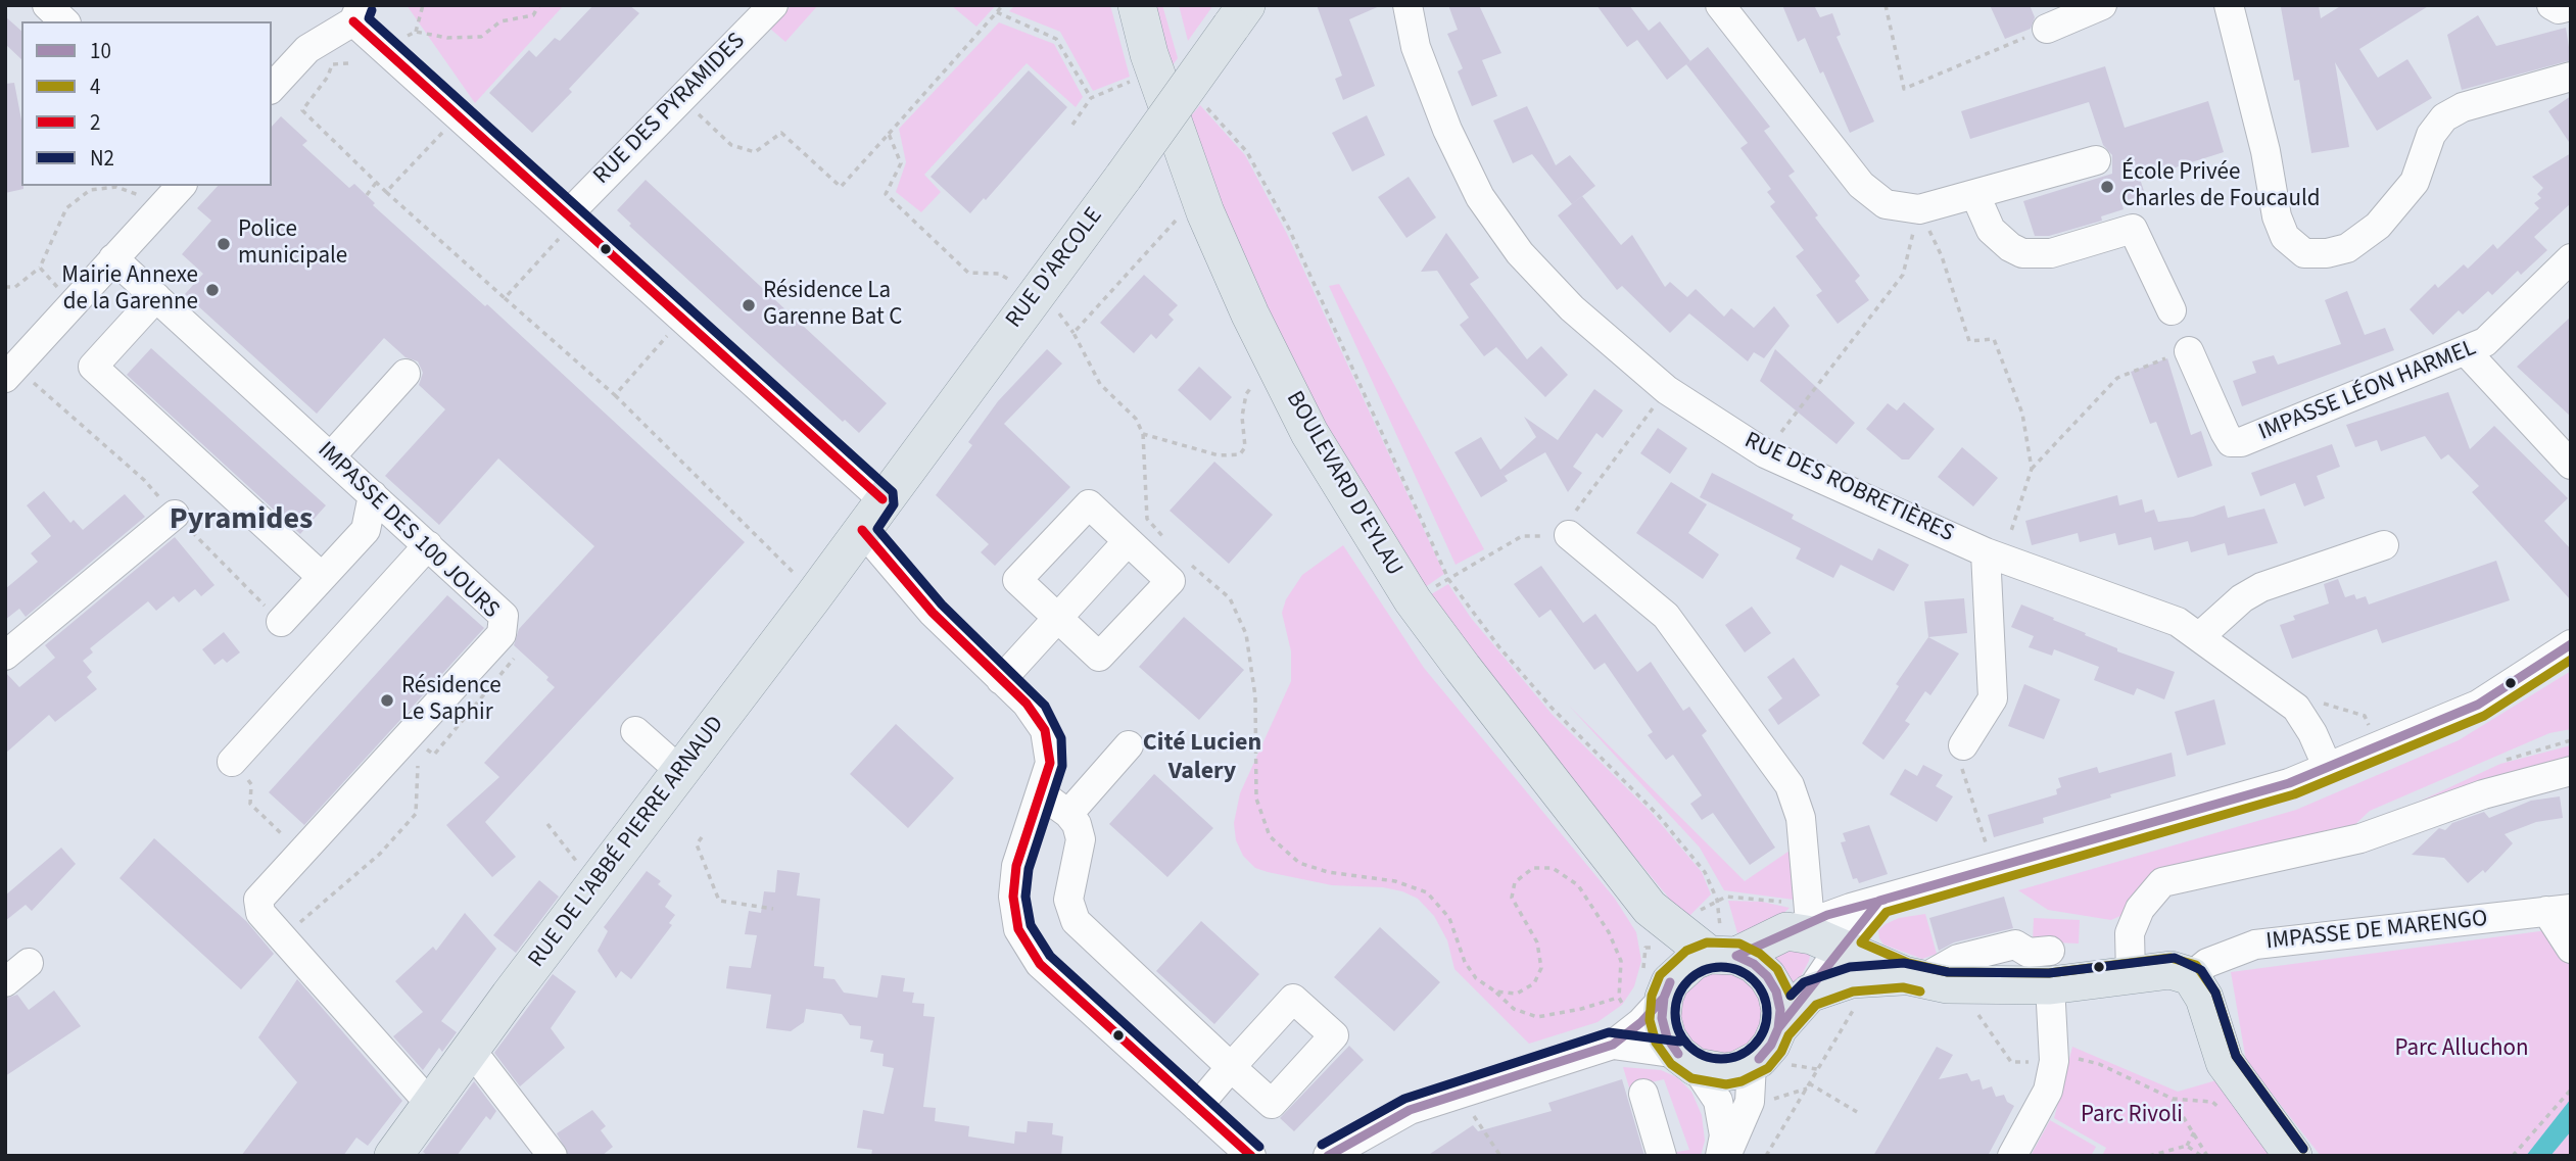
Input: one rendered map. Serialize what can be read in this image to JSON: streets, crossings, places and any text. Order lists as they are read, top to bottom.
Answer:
{
  "streets": {
    "main road": ["RUE D'ARCOLE", "BOULEVARD D'EYLAU", "RUE DE L'ABBÉ PIERRE ARNAUD"],
    "street": [
      "RUE DES PYRAMIDES",
      "IMPASSE LÉON HARMEL",
      "RUE DES ROBRETIÈRES",
      "IMPASSE DES 100 JOURS",
      "IMPASSE DE MARENGO"
    ]
  },
  "crossings": [
    ["RUE D'ARCOLE", "RUE DE L'ABBÉ PIERRE ARNAUD"]
  ],
  "districts": ["Pyramides", "Cité Lucien Valery"],
  "parks": ["Parc Alluchon", "Parc Rivoli"],
  "places": [
    "École Privée Charles de Foucauld",
    "Police municipale",
    "Mairie Annexe de la Garenne",
    "Résidence La Garenne Bat C",
    "Résidence Le Saphir"
  ],
  "lines": [
    "transit line N2",
    "transit line 2",
    "transit line 10",
    "transit line 4"
  ],
  "legend": [
    "10",
    "4",
    "2",
    "N2"
  ]
}
